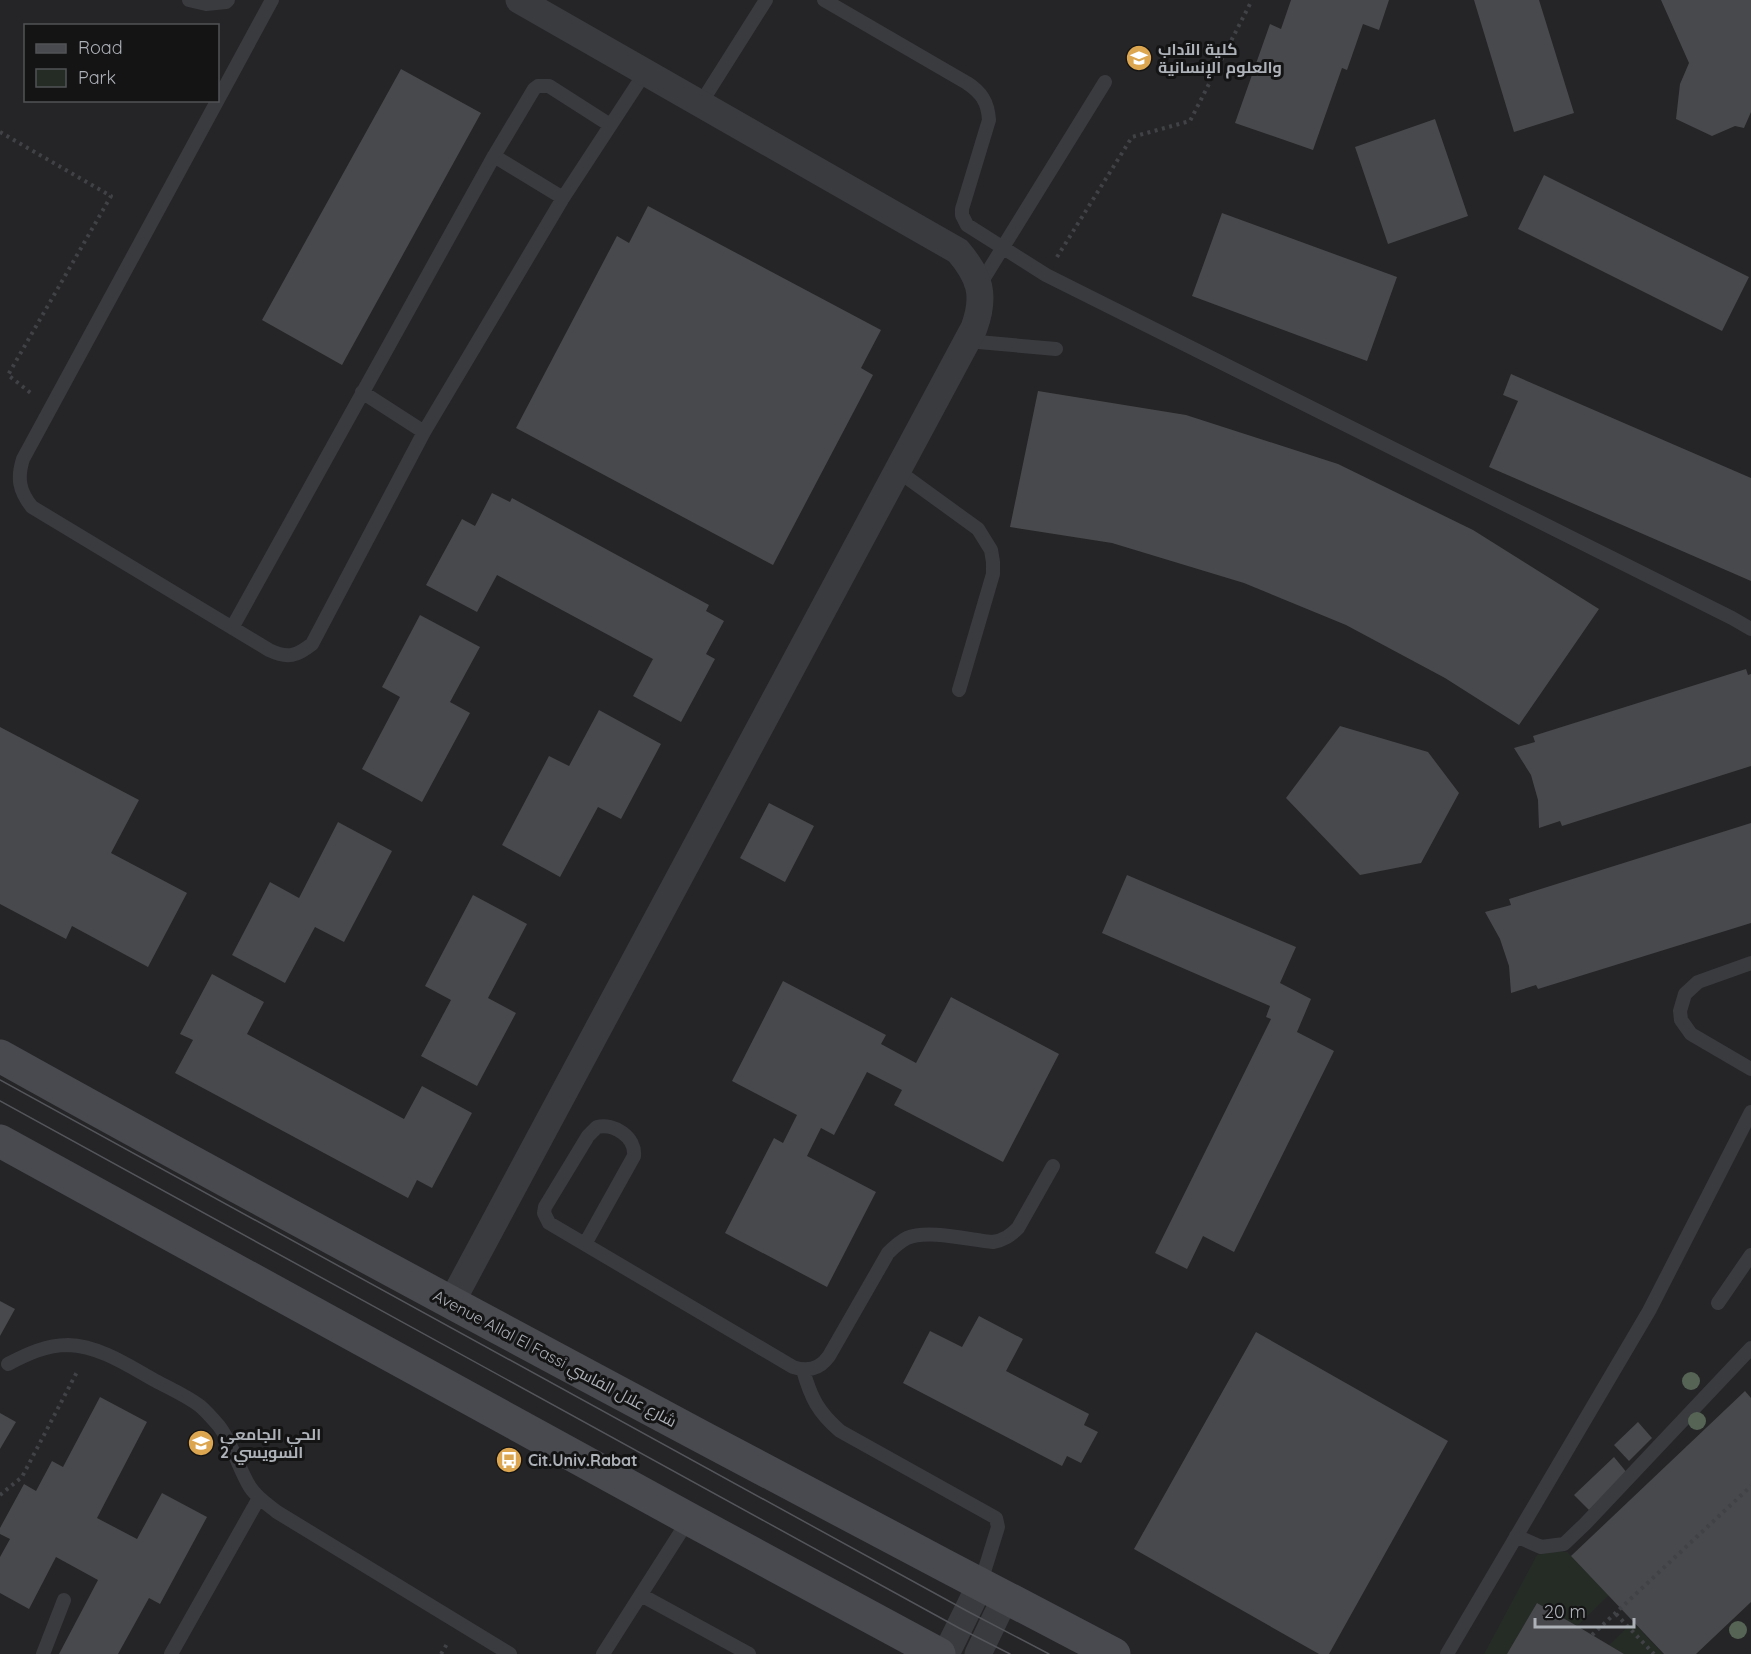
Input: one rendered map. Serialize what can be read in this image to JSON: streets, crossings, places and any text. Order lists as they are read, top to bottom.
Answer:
{
  "streets": {
    "street": ["Avenue Allal El Fassi شارع علال الفاسي"]
  },
  "places": {
    "school or university": ["كلية الآداب والعلوم الإنسانية", "الحي الجامعي السويسي 2"],
    "bus stop": ["Cit.Univ.Rabat"]
  },
  "legend": ["Road", "Park"],
  "scale_bar": "20 m"
}
